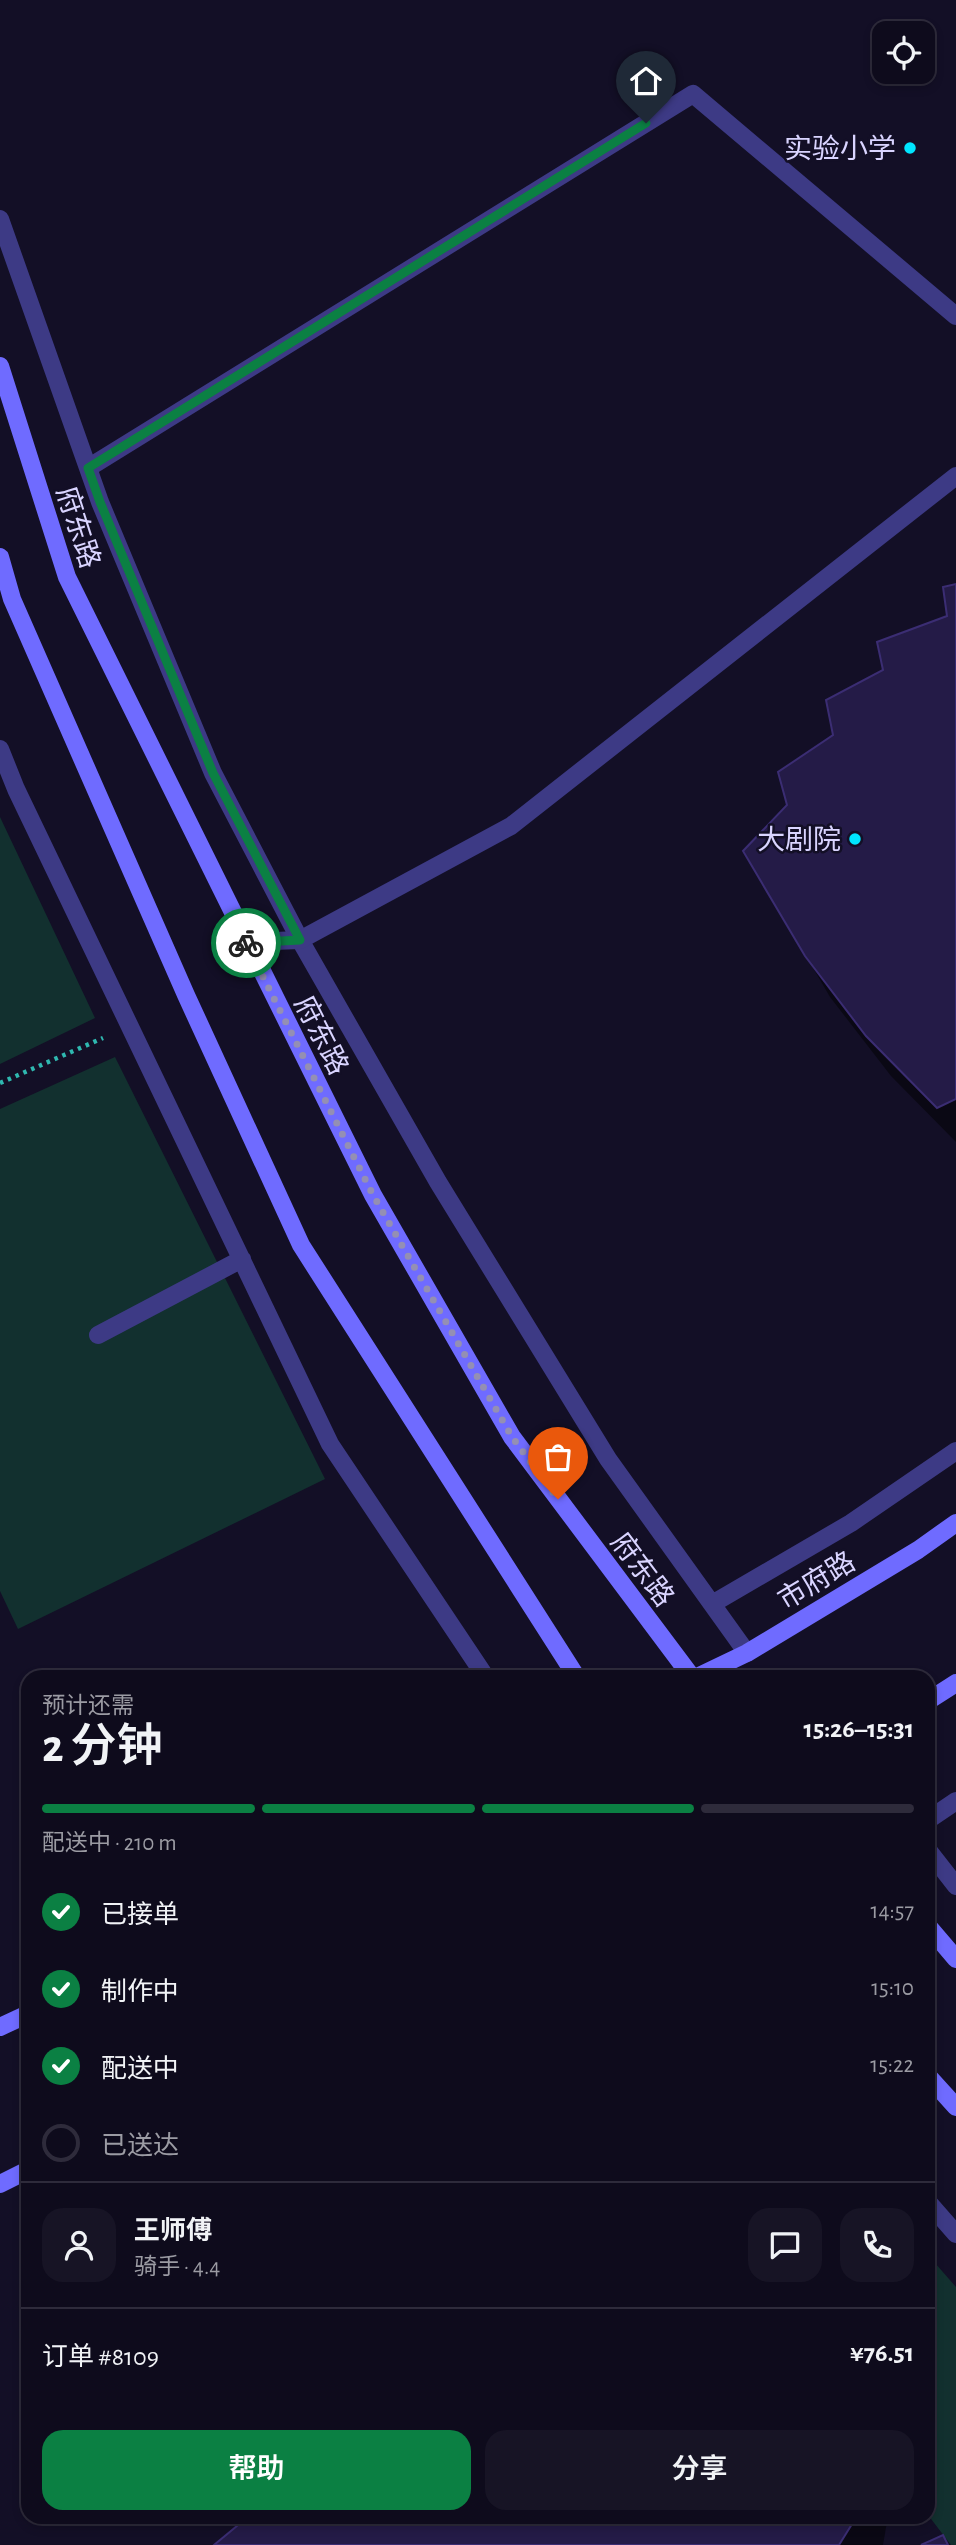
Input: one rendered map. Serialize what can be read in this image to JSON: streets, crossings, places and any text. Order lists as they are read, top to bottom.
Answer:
{
  "streets": {
    "main road": ["府东路", "市府路"]
  },
  "places": ["实验小学", "大剧院"],
  "page": {
    "heading": ["2 分钟", "预计还需", "15:26–15:31"],
    "panel": [
      "王师傅",
      "骑手 · 4.4",
      "订单 #8109",
      "¥76.51"
    ],
    "bar": "配送中 · 210 m",
    "list": [
      ["已接单", "14:57"],
      ["制作中", "15:10"],
      ["配送中", "15:22"],
      "已送达"
    ],
    "buttons": ["帮助", "分享"]
  }
}
